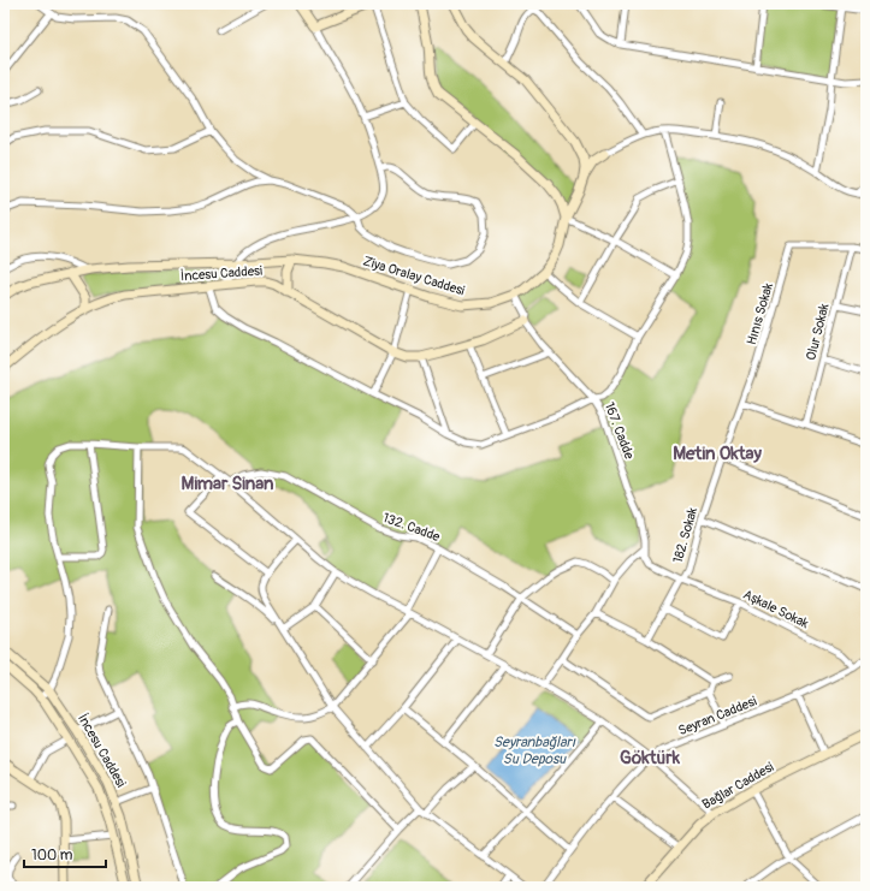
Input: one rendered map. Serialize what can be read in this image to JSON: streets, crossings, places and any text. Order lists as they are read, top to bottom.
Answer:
{
  "streets": {
    "main road": ["İncesu Caddesi", "Ziya Oralay Caddesi", "Bağlar Caddesi"],
    "street": [
      "Hınıs Sokak",
      "Olur Sokak",
      "167. Cadde",
      "132. Cadde",
      "182. Sokak",
      "Aşkale Sokak",
      "Seyran Caddesi"
    ]
  },
  "crossings": [
    ["İncesu Caddesi", "167. Cadde"],
    ["Ziya Oralay Caddesi", "167. Cadde"],
    ["Hınıs Sokak", "Olur Sokak"],
    ["Hınıs Sokak", "182. Sokak"],
    ["167. Cadde", "182. Sokak"],
    ["167. Cadde", "Aşkale Sokak"],
    ["182. Sokak", "Aşkale Sokak"],
    ["Aşkale Sokak", "Seyran Caddesi"]
  ],
  "districts": ["Metin Oktay", "Mimar Sinan", "Göktürk"],
  "water": ["Seyranbağları Su Deposu"],
  "scale_bar": "100 m"
}
